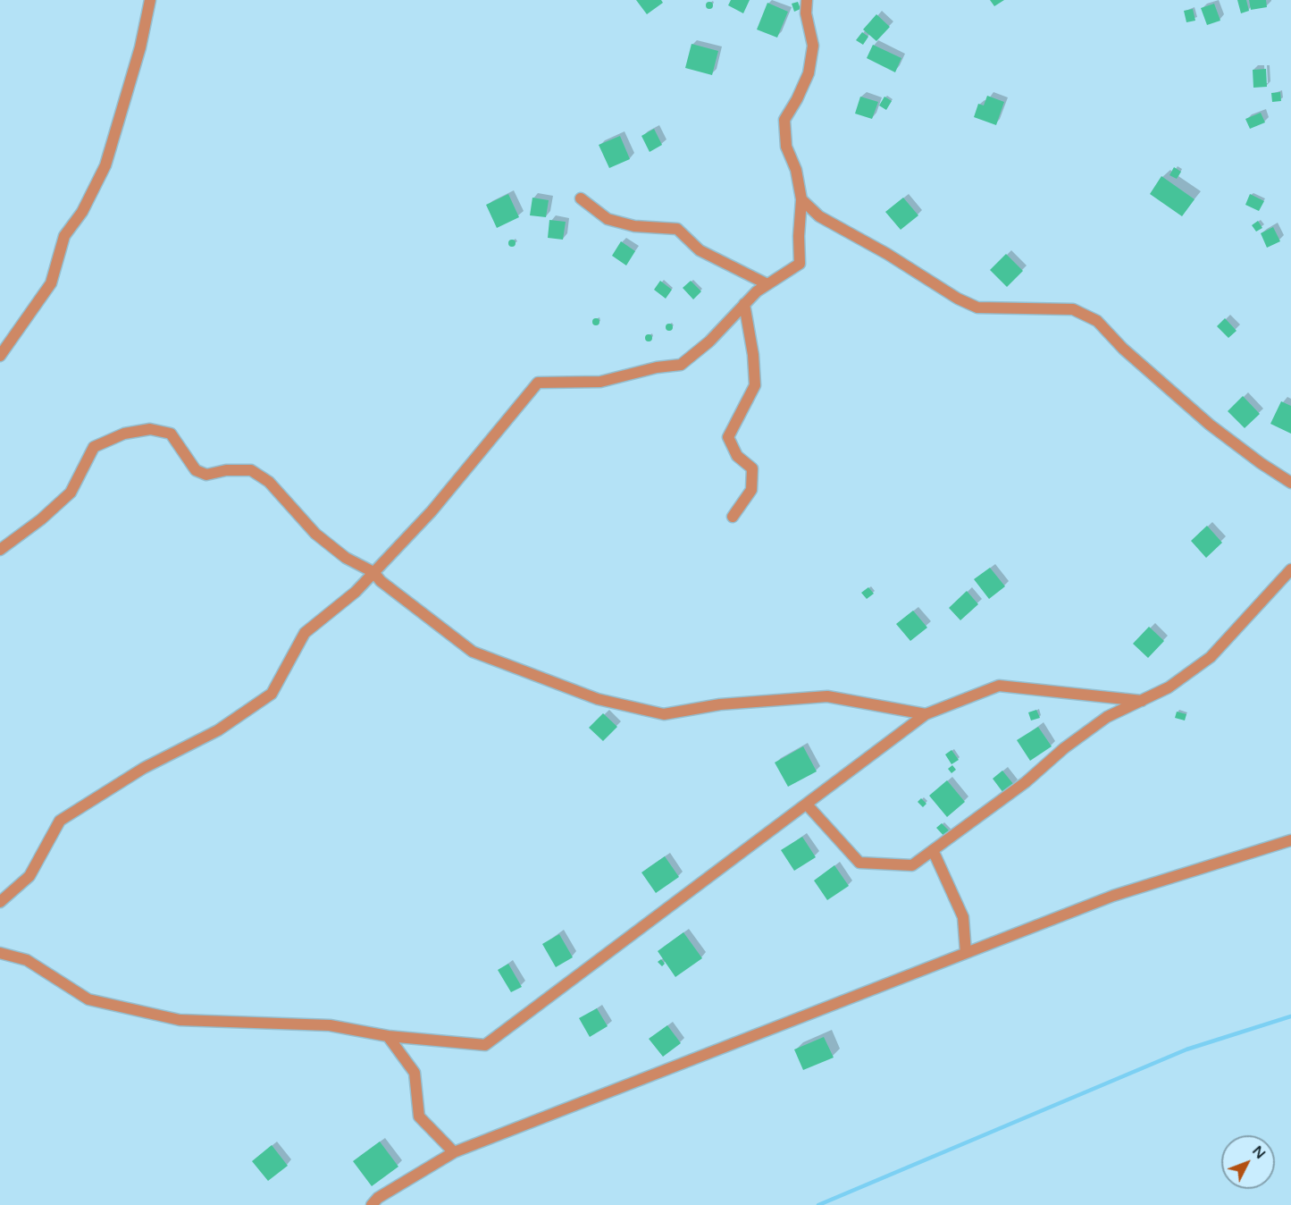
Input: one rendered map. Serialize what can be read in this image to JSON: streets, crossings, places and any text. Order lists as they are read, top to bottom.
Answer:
{
  "north": "top right"
}
